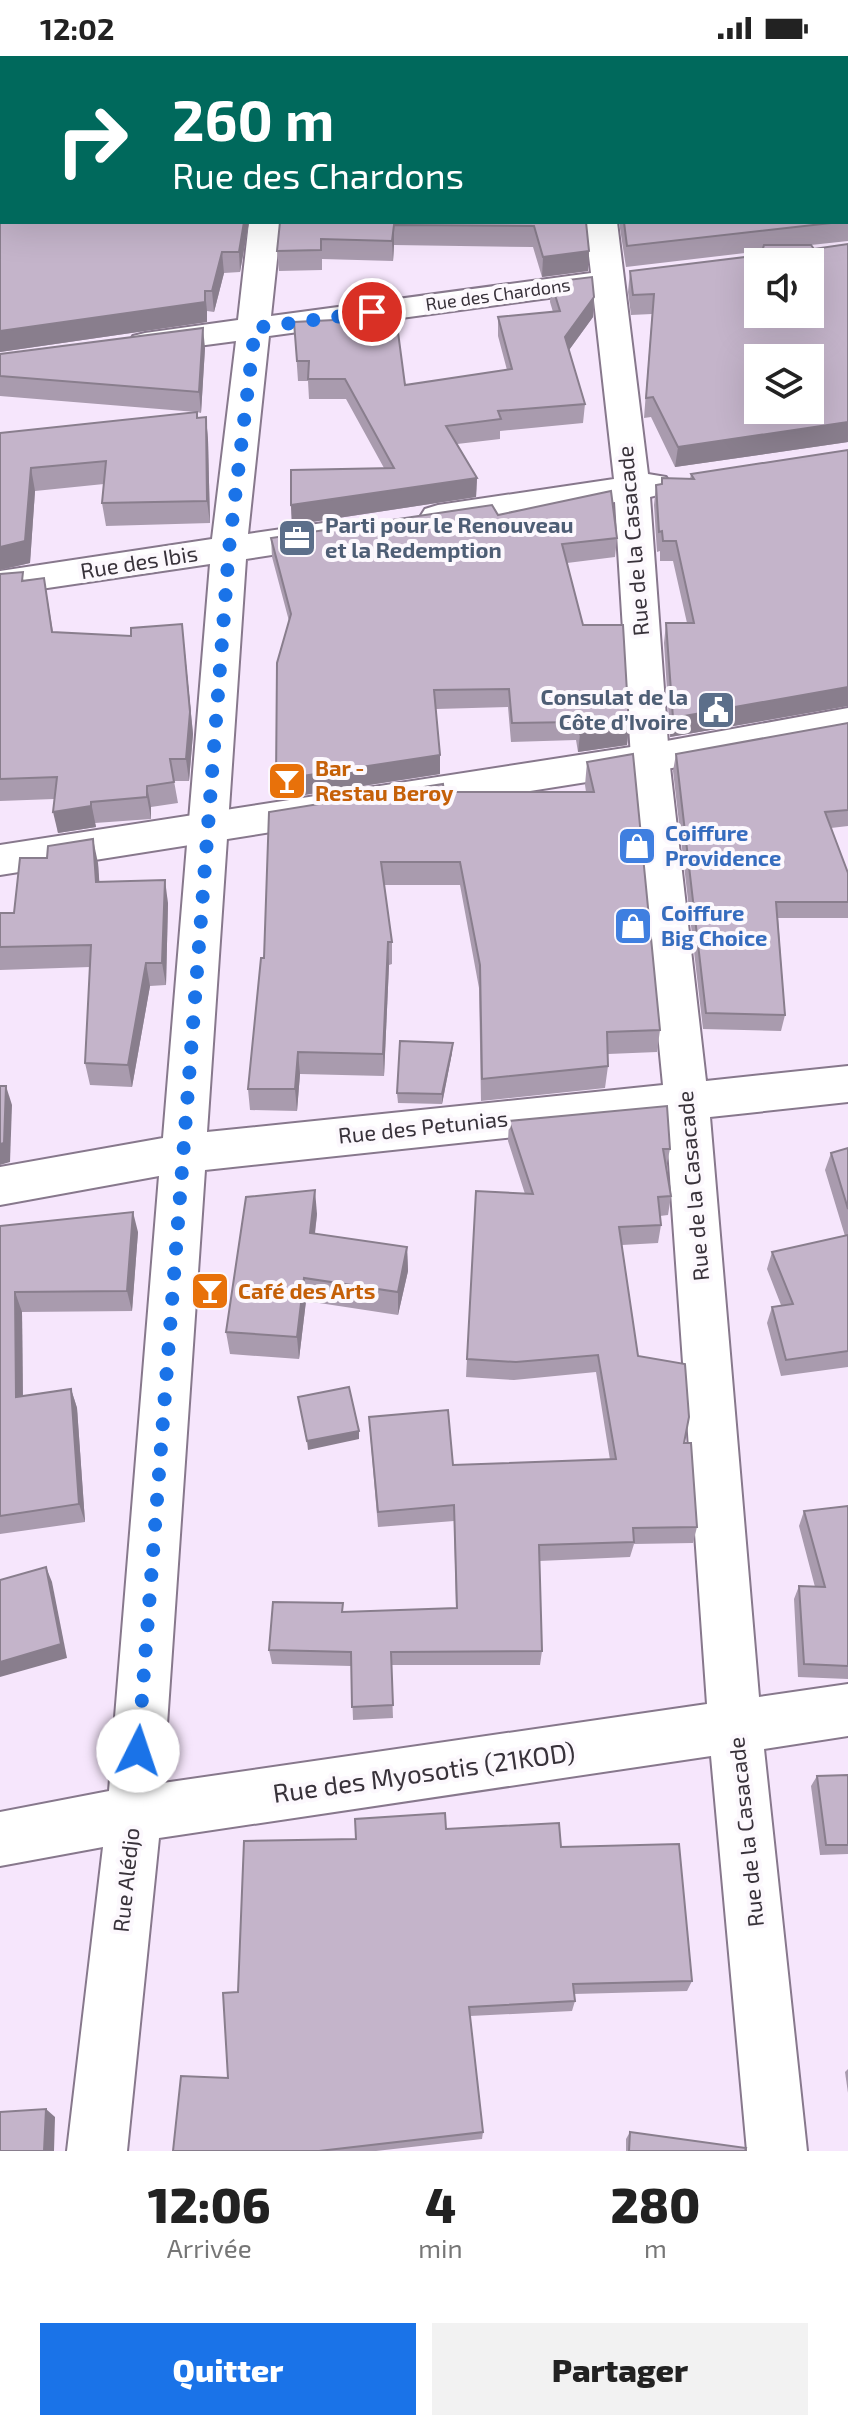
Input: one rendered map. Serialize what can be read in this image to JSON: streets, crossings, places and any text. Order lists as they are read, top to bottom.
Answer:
{
  "streets": {
    "street": [
      "Rue des Chardons",
      "Rue de la Casacade",
      "Rue des Ibis",
      "Rue des Petunias",
      "Rue des Myosotis (21KOD)",
      "Rue Alédjo"
    ]
  },
  "crossings": [
    ["Rue des Chardons", "Rue de la Casacade"],
    ["Rue des Chardons", "Rue Alédjo"],
    ["Rue de la Casacade", "Rue des Petunias"],
    ["Rue de la Casacade", "Rue des Myosotis (21KOD)"],
    ["Rue des Ibis", "Rue Alédjo"],
    ["Rue des Petunias", "Rue Alédjo"],
    ["Rue des Myosotis (21KOD)", "Rue Alédjo"]
  ],
  "places": {
    "office": ["Parti pour le Renouveau et la Redemption"],
    "public building": ["Consulat de la Côte d’Ivoire"],
    "bar": ["Bar - Restau Beroy", "Café des Arts"],
    "shop": ["Coiffure Providence", "Coiffure Big Choice"]
  },
  "page": {
    "status": "12:02",
    "turn": ["260 m", "Rue des Chardons"],
    "eta": [
      "12:06",
      "Arrivée",
      "4",
      "min",
      "280",
      "m"
    ],
    "buttons": ["Quitter", "Partager"]
  }
}
